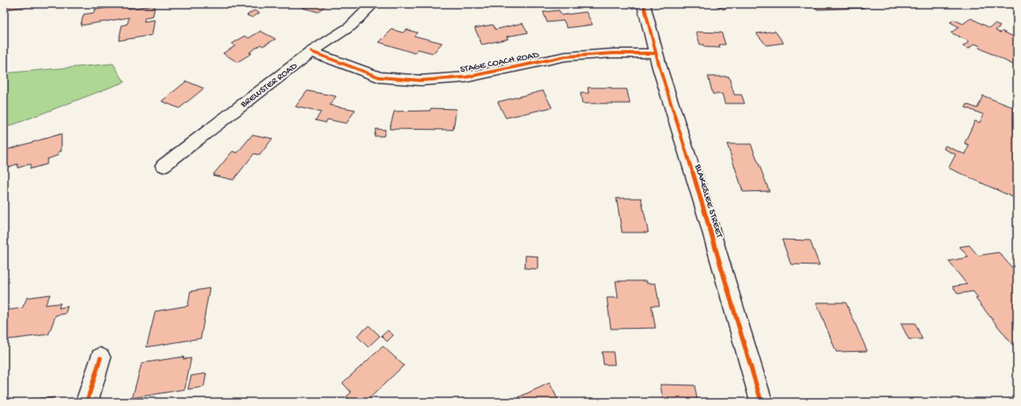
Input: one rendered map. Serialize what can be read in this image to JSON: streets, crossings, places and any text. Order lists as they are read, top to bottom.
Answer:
{
  "streets": {
    "street": ["STAGE COACH ROAD", "BREWSTER ROAD", "BLAKESLEE STREET"]
  },
  "crossings": [
    ["STAGE COACH ROAD", "BREWSTER ROAD"],
    ["STAGE COACH ROAD", "BLAKESLEE STREET"]
  ]
}
